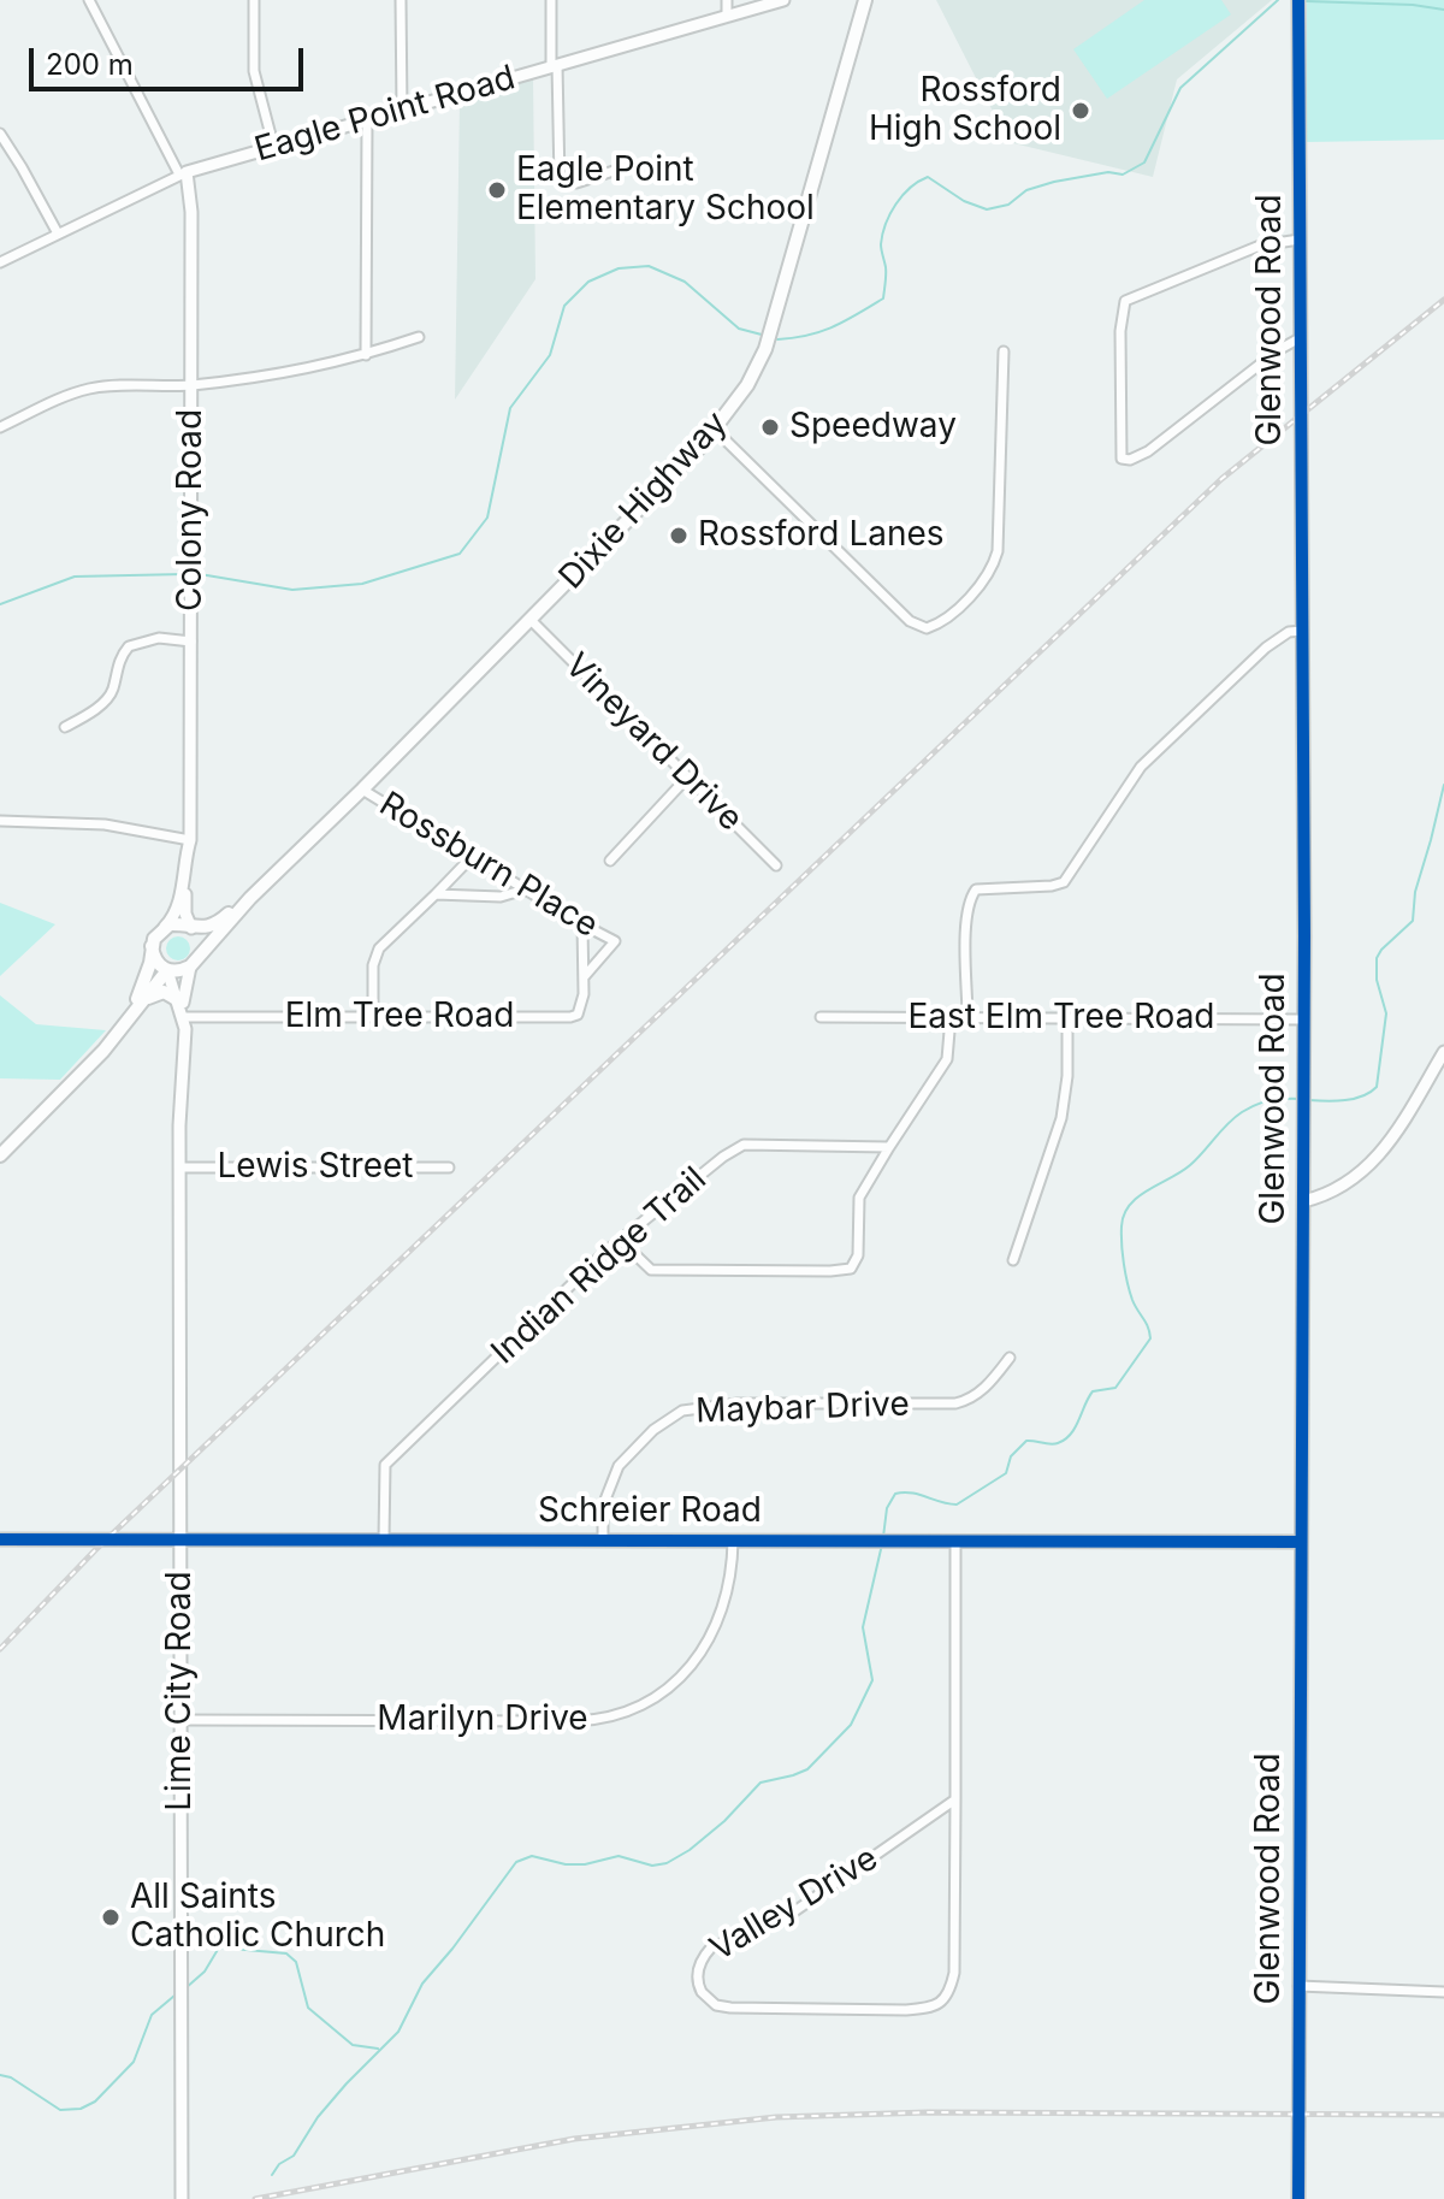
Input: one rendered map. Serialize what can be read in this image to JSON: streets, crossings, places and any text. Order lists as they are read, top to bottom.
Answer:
{
  "streets": {
    "main road": ["Dixie Highway"],
    "street": [
      "Eagle Point Road",
      "Glenwood Road",
      "Colony Road",
      "Vineyard Drive",
      "Rossburn Place",
      "Elm Tree Road",
      "East Elm Tree Road",
      "Lewis Street",
      "Indian Ridge Trail",
      "Maybar Drive",
      "Schreier Road",
      "Lime City Road",
      "Marilyn Drive",
      "Valley Drive"
    ]
  },
  "crossings": [
    ["Eagle Point Road", "Colony Road"],
    ["Glenwood Road", "East Elm Tree Road"],
    ["Glenwood Road", "Schreier Road"],
    ["Dixie Highway", "Colony Road"],
    ["Dixie Highway", "Vineyard Drive"],
    ["Dixie Highway", "Rossburn Place"],
    ["Dixie Highway", "Lime City Road"],
    ["Colony Road", "Lime City Road"],
    ["Rossburn Place", "Elm Tree Road"],
    ["Elm Tree Road", "Lime City Road"],
    ["Lewis Street", "Lime City Road"],
    ["Indian Ridge Trail", "Schreier Road"],
    ["Maybar Drive", "Schreier Road"],
    ["Schreier Road", "Lime City Road"],
    ["Schreier Road", "Marilyn Drive"],
    ["Schreier Road", "Valley Drive"],
    ["Lime City Road", "Marilyn Drive"]
  ],
  "places": [
    "Rossford High School",
    "Eagle Point Elementary School",
    "Speedway",
    "Rossford Lanes",
    "All Saints Catholic Church"
  ],
  "scale_bar": "200 m"
}
